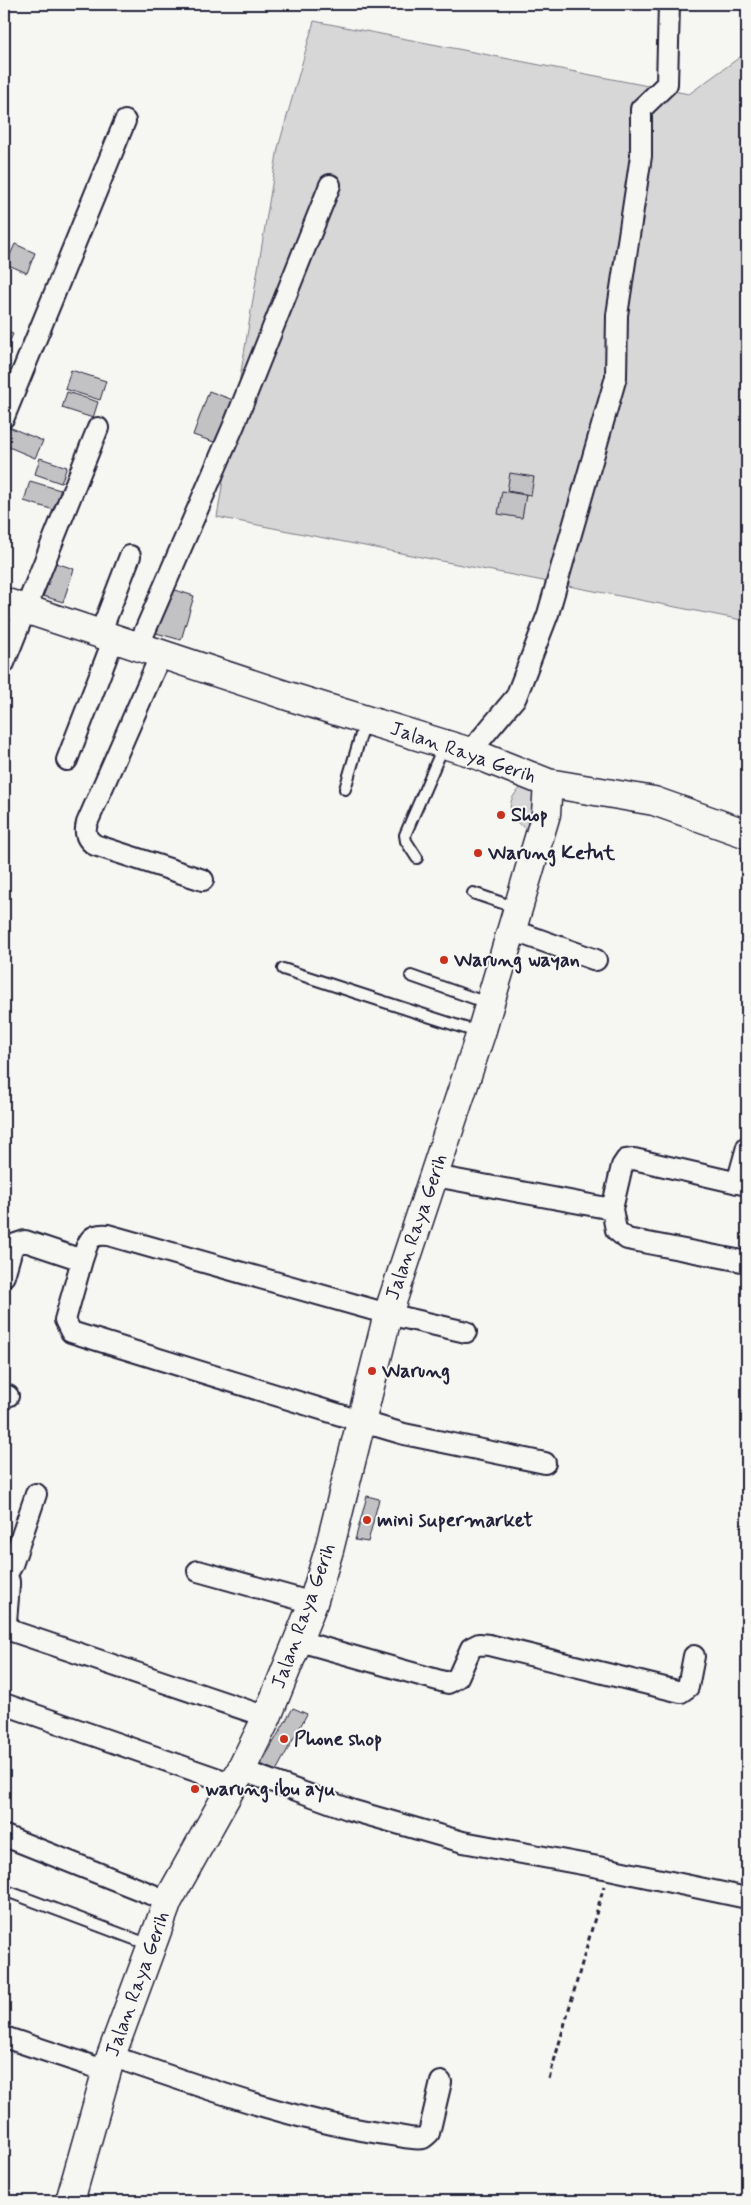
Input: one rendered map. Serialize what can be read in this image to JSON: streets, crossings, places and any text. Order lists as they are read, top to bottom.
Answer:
{
  "streets": {
    "street": ["Jalan Raya Gerih"]
  },
  "places": [
    "Shop",
    "Warung Ketut",
    "Warung wayan",
    "Warung",
    "mini supermarket",
    "Phone shop",
    "warung ibu ayu"
  ]
}
